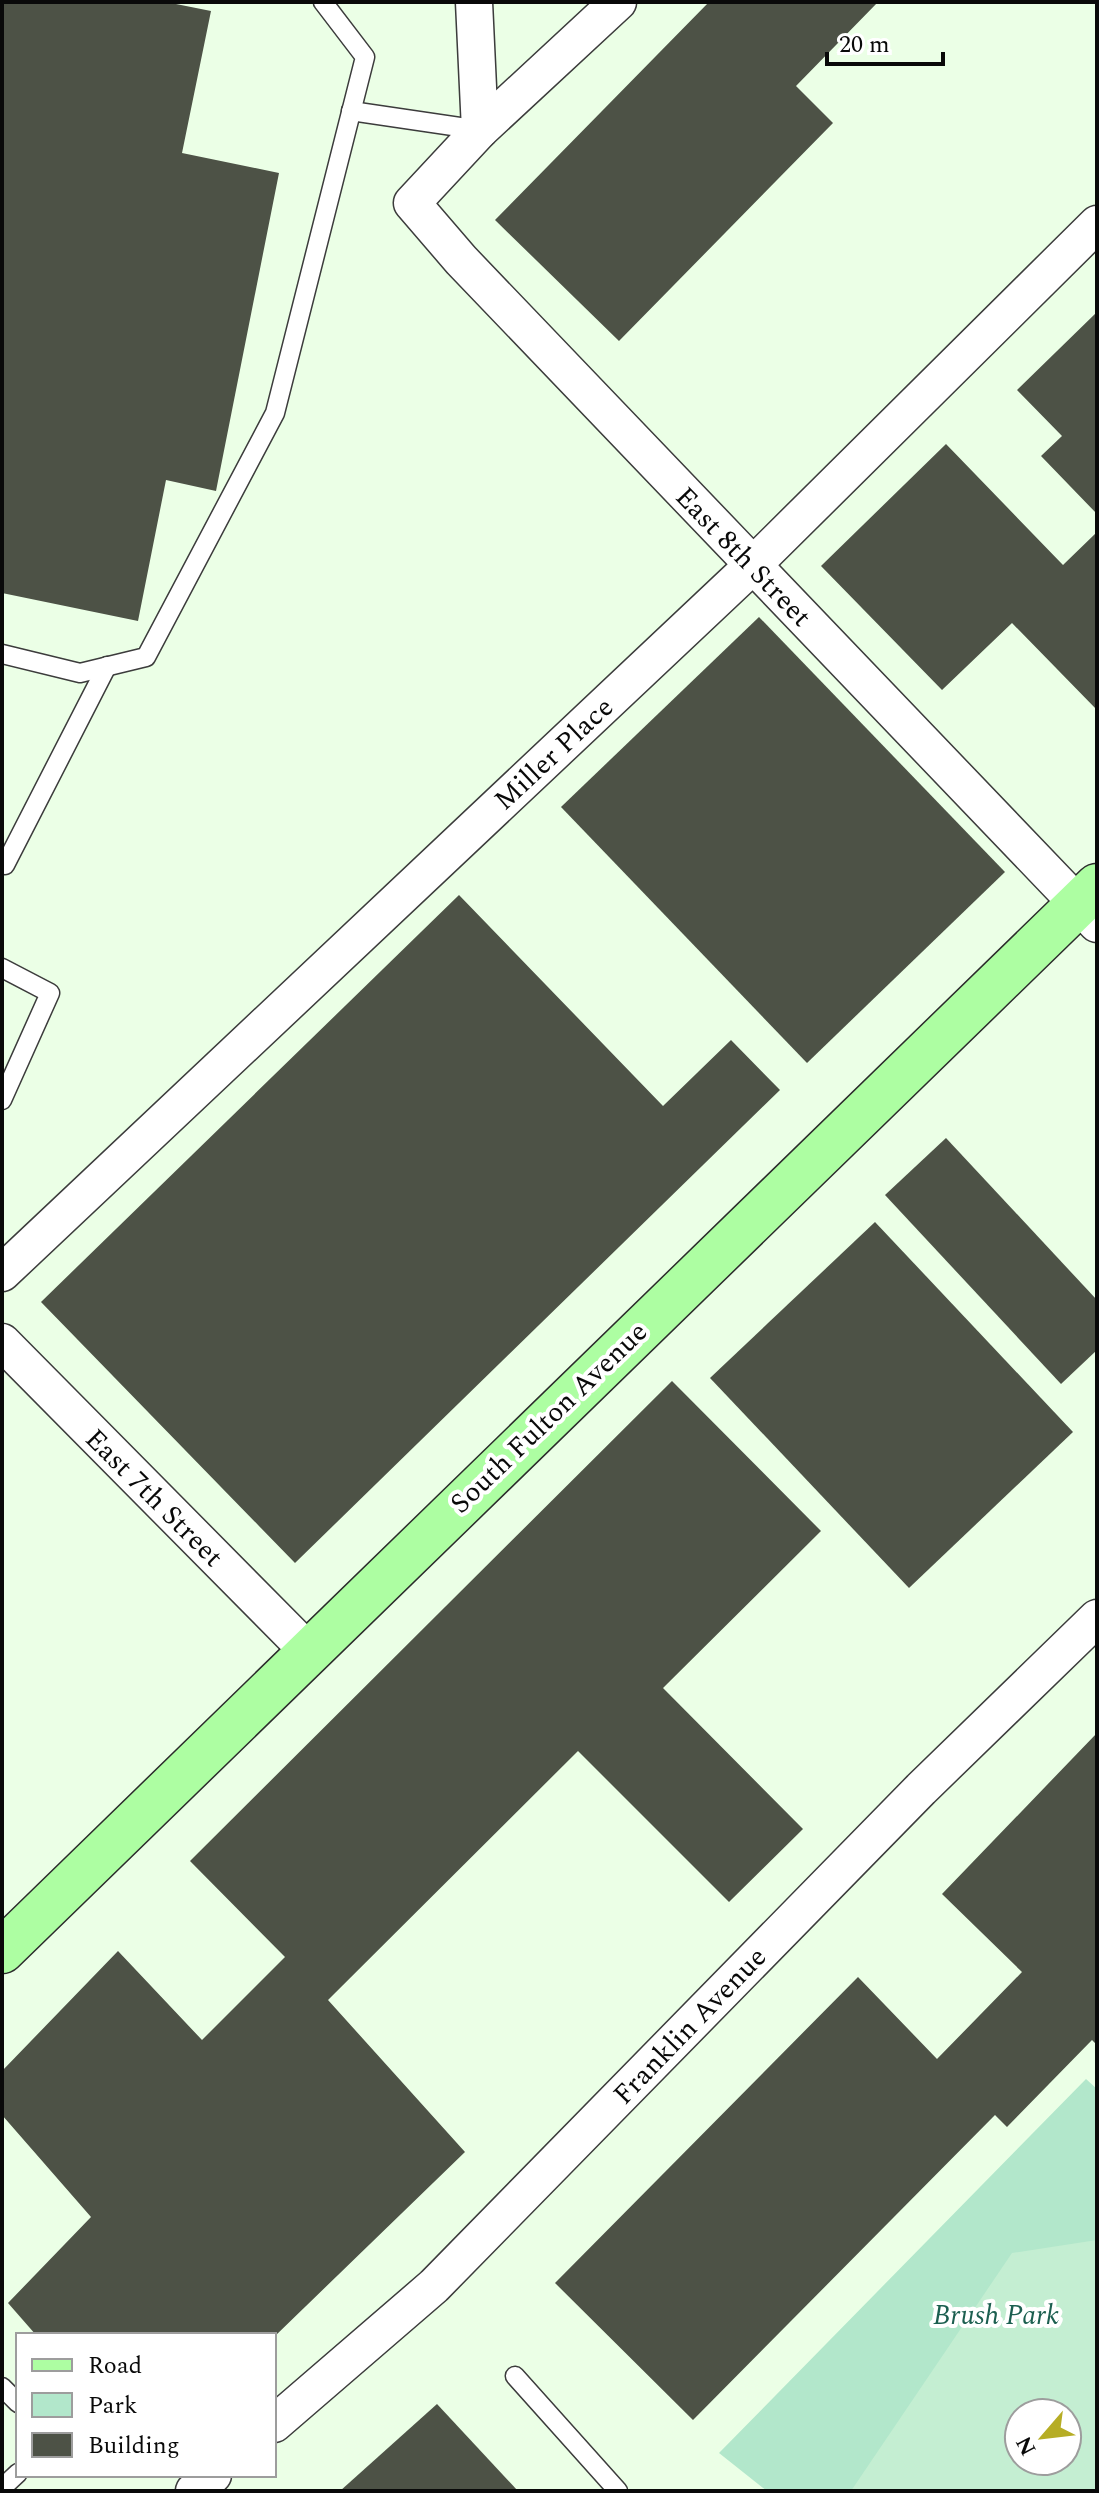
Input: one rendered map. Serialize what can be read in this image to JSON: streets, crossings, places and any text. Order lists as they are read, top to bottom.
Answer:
{
  "streets": {
    "main road": ["South Fulton Avenue"],
    "street": [
      "East 8th Street",
      "Miller Place",
      "East 7th Street",
      "Franklin Avenue"
    ]
  },
  "crossings": [
    ["East 8th Street", "Miller Place"],
    ["East 8th Street", "South Fulton Avenue"],
    ["South Fulton Avenue", "East 7th Street"]
  ],
  "parks": ["Brush Park"],
  "legend": ["Road", "Park", "Building"],
  "scale_bar": "20 m",
  "north": "bottom left"
}
